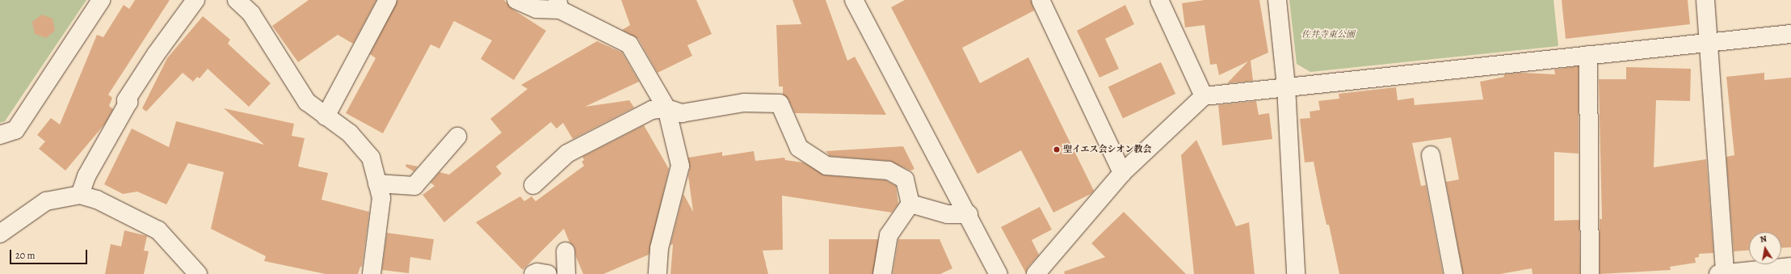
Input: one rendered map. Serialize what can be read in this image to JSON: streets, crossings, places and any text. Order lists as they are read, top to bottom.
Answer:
{
  "parks": ["佐井寺東公園"],
  "places": ["聖イエス会シオン教会"],
  "scale_bar": "20 m",
  "north": "top"
}
